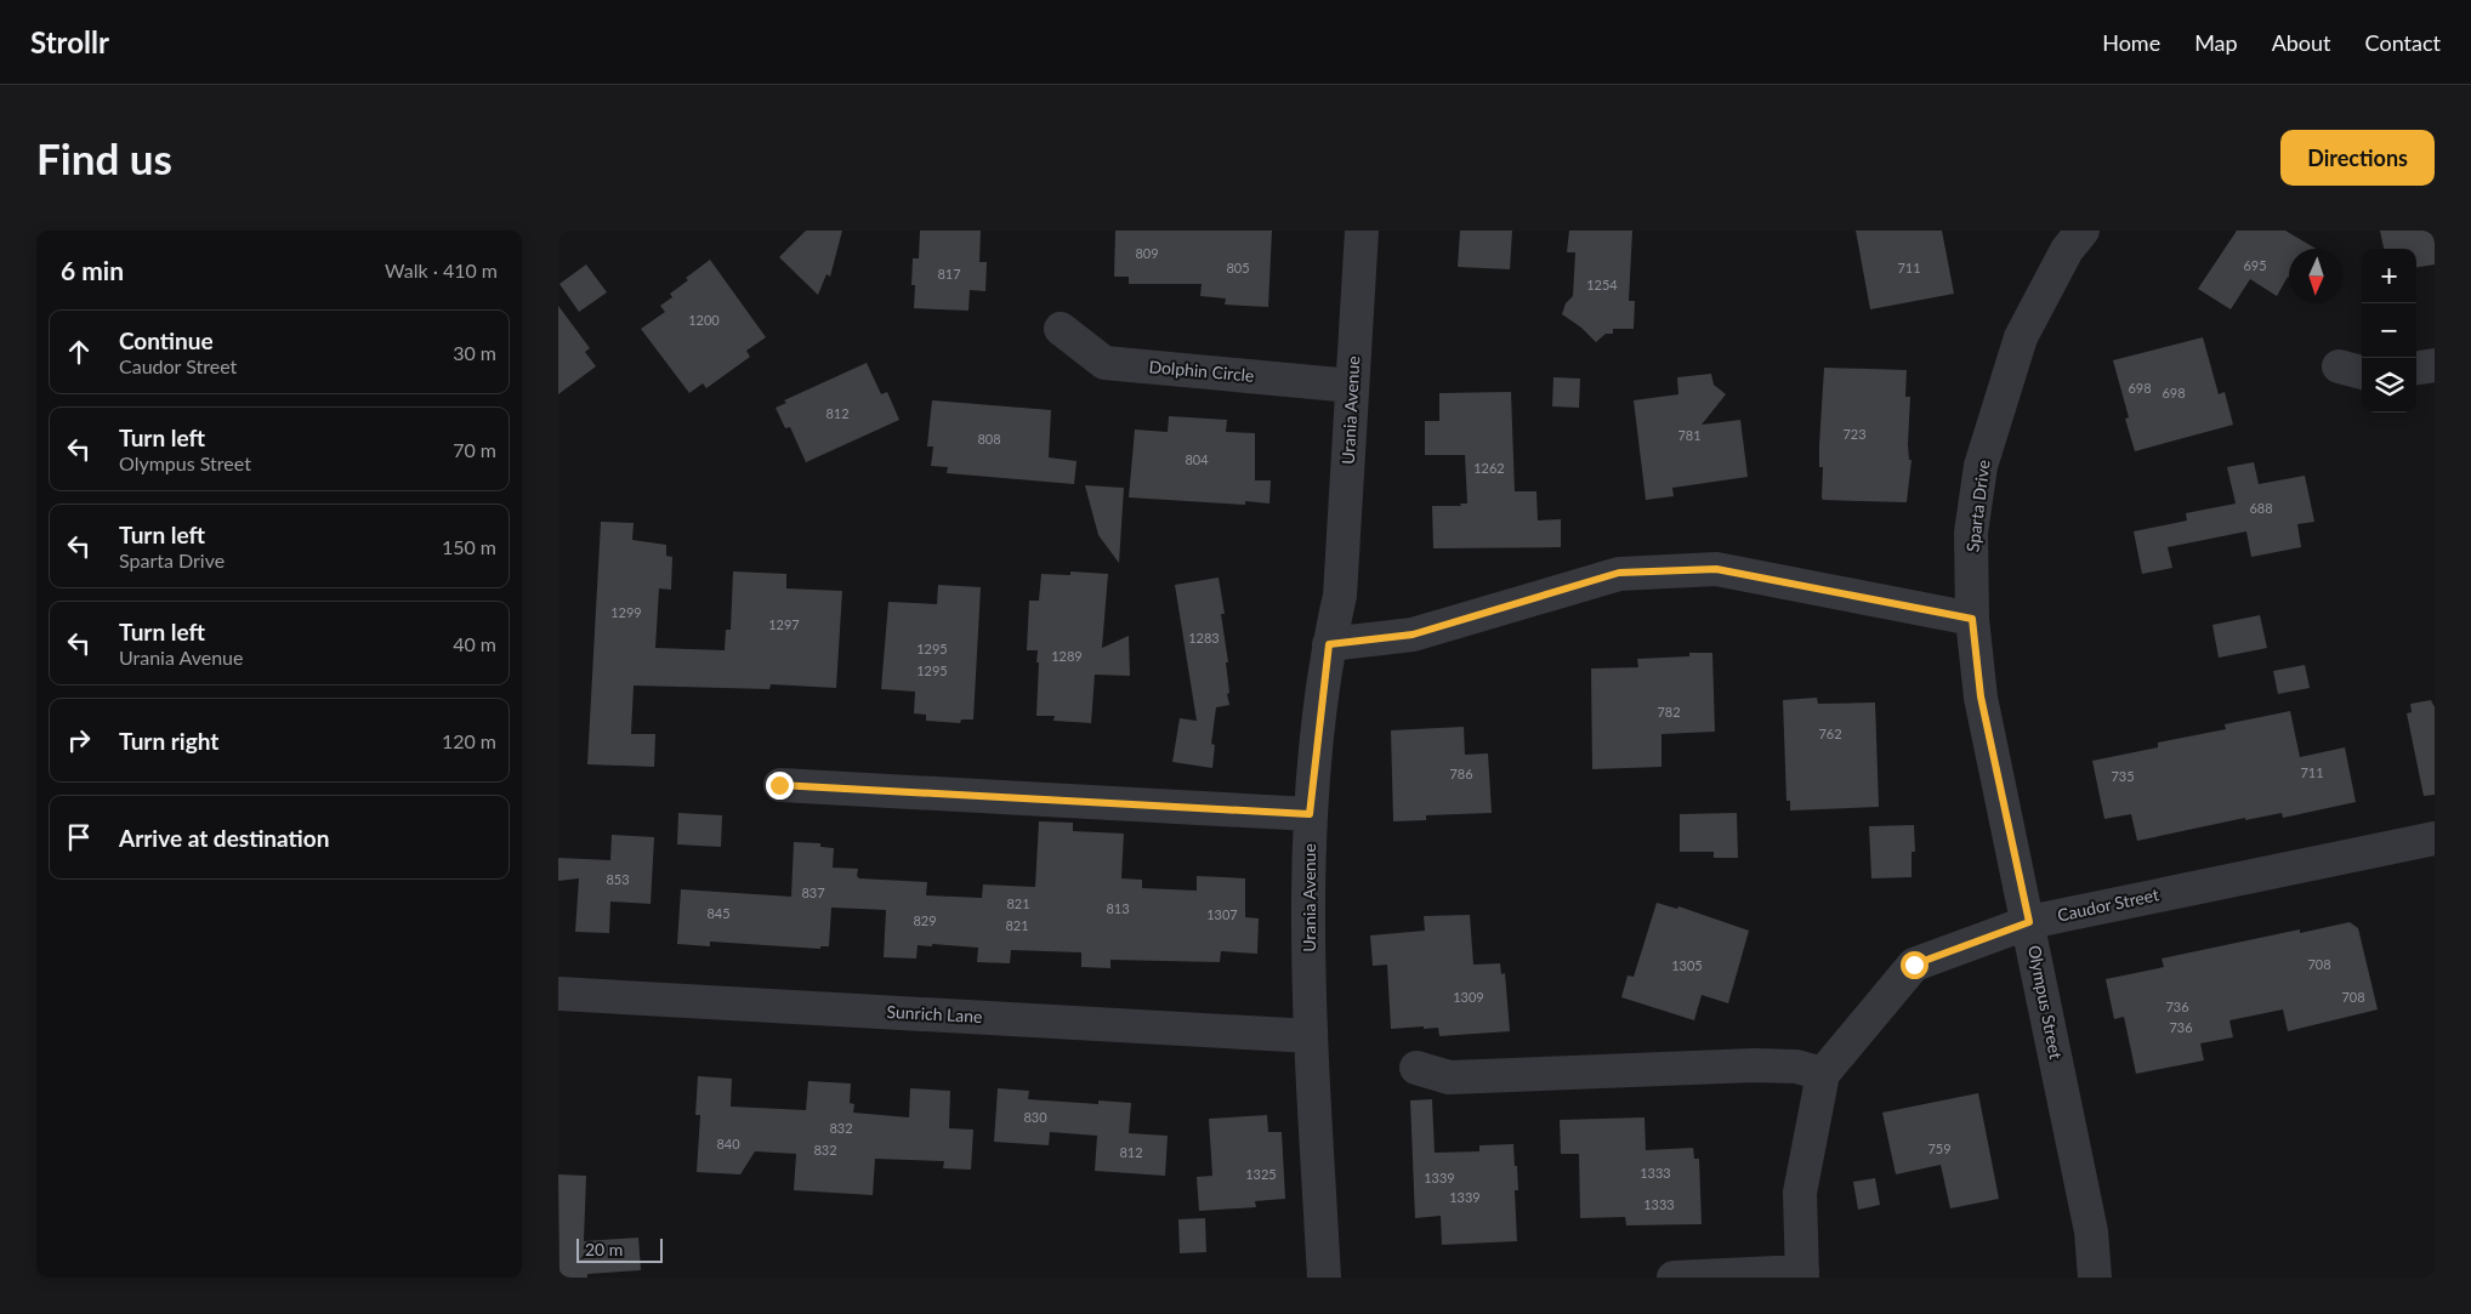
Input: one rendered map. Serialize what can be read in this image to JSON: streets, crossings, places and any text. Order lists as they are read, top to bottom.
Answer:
{
  "streets": {
    "street": [
      "Dolphin Circle",
      "Urania Avenue",
      "Sparta Drive",
      "Caudor Street",
      "Olympus Street",
      "Sunrich Lane"
    ]
  },
  "crossings": [
    ["Dolphin Circle", "Urania Avenue"],
    ["Urania Avenue", "Sunrich Lane"],
    ["Sparta Drive", "Olympus Street"],
    ["Caudor Street", "Olympus Street"]
  ],
  "house_numbers": [
    "809",
    "695",
    "805",
    "711",
    "817",
    "1254",
    "1200",
    "698",
    "698",
    "812",
    "723",
    "781",
    "808",
    "804",
    "1262",
    "688",
    "1299",
    "1297",
    "1283",
    "1295",
    "1289",
    "1295",
    "782",
    "762",
    "711",
    "786",
    "735",
    "853",
    "837",
    "821",
    "813",
    "845",
    "1307",
    "829",
    "821",
    "708",
    "1305",
    "1309",
    "708",
    "736",
    "736",
    "830",
    "832",
    "840",
    "759",
    "832",
    "812",
    "1333",
    "1325",
    "1339",
    "1339",
    "1333"
  ],
  "scale_bar": "20 m",
  "north": "bottom",
  "page": {
    "header": "Strollr",
    "nav": [
      "Home",
      "Map",
      "About",
      "Contact"
    ],
    "buttons": "Directions",
    "title": "Find us",
    "heading": ["6 min", "Walk · 410 m"],
    "map_buttons": ["+", "−"],
    "list": [
      ["Continue", "Caudor Street", "30 m"],
      ["Turn left", "Olympus Street", "70 m"],
      ["Turn left", "Sparta Drive", "150 m"],
      ["Turn left", "Urania Avenue", "40 m"],
      ["Turn right", "120 m"],
      "Arrive at destination"
    ],
    "scale": "20 m"
  }
}
